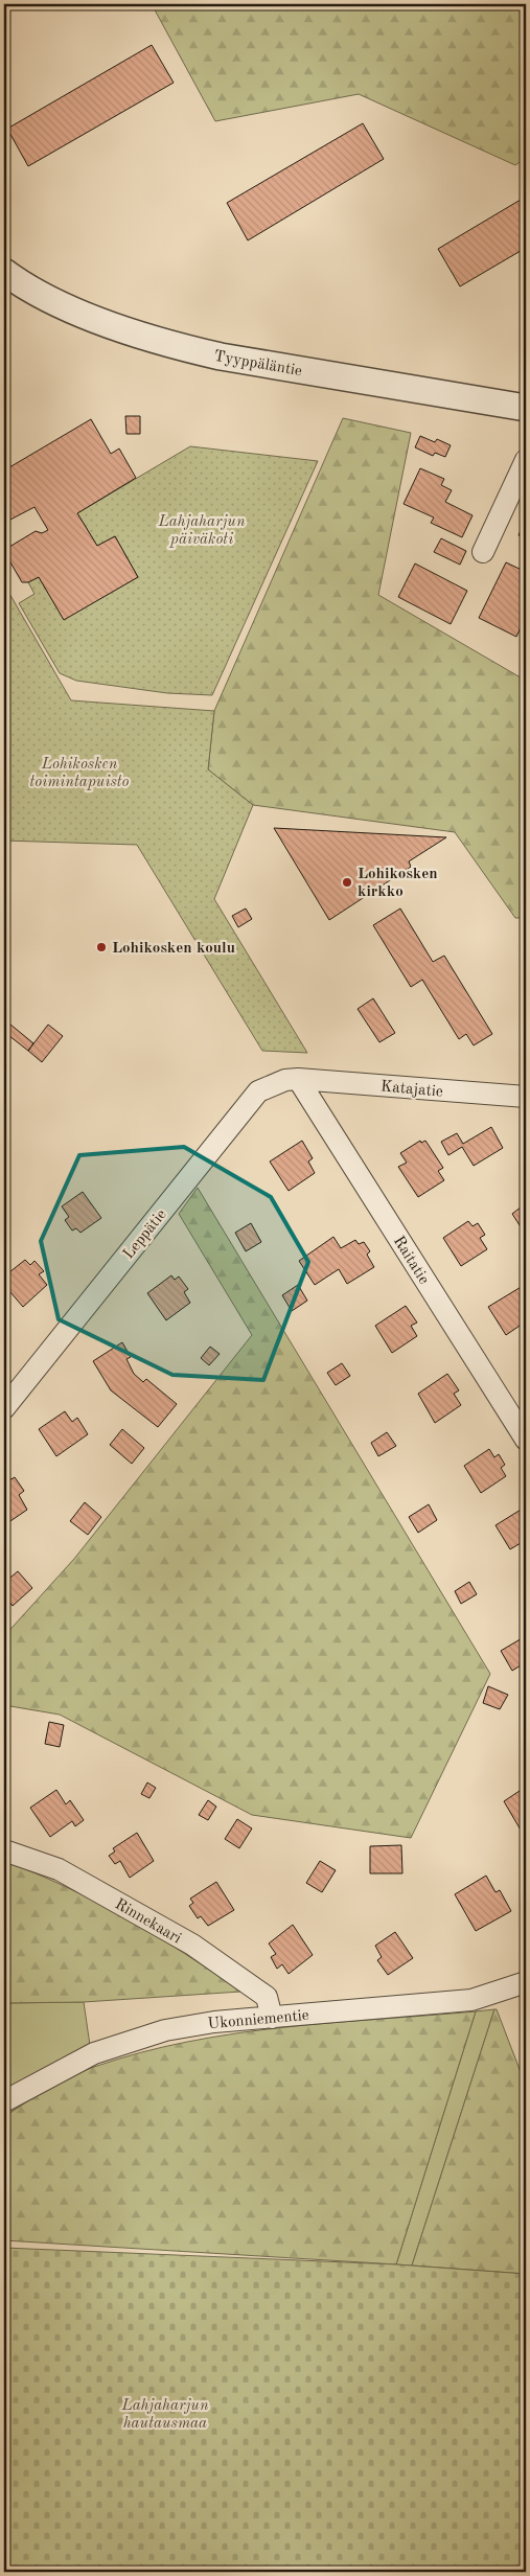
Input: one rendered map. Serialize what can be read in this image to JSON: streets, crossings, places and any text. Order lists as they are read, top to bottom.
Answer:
{
  "streets": {
    "street": [
      "Tyyppäläntie",
      "Katajatie",
      "Leppätie",
      "Raitatie",
      "Rinnekaari",
      "Ukonniementie"
    ]
  },
  "crossings": [
    ["Katajatie", "Leppätie"],
    ["Katajatie", "Raitatie"],
    ["Leppätie", "Raitatie"],
    ["Rinnekaari", "Ukonniementie"]
  ],
  "parks": ["Lahjaharjun päiväkoti", "Lohikosken toimintapuisto", "Lahjaharjun hautausmaa"],
  "places": ["Lohikosken kirkko", "Lohikosken koulu"]
}
